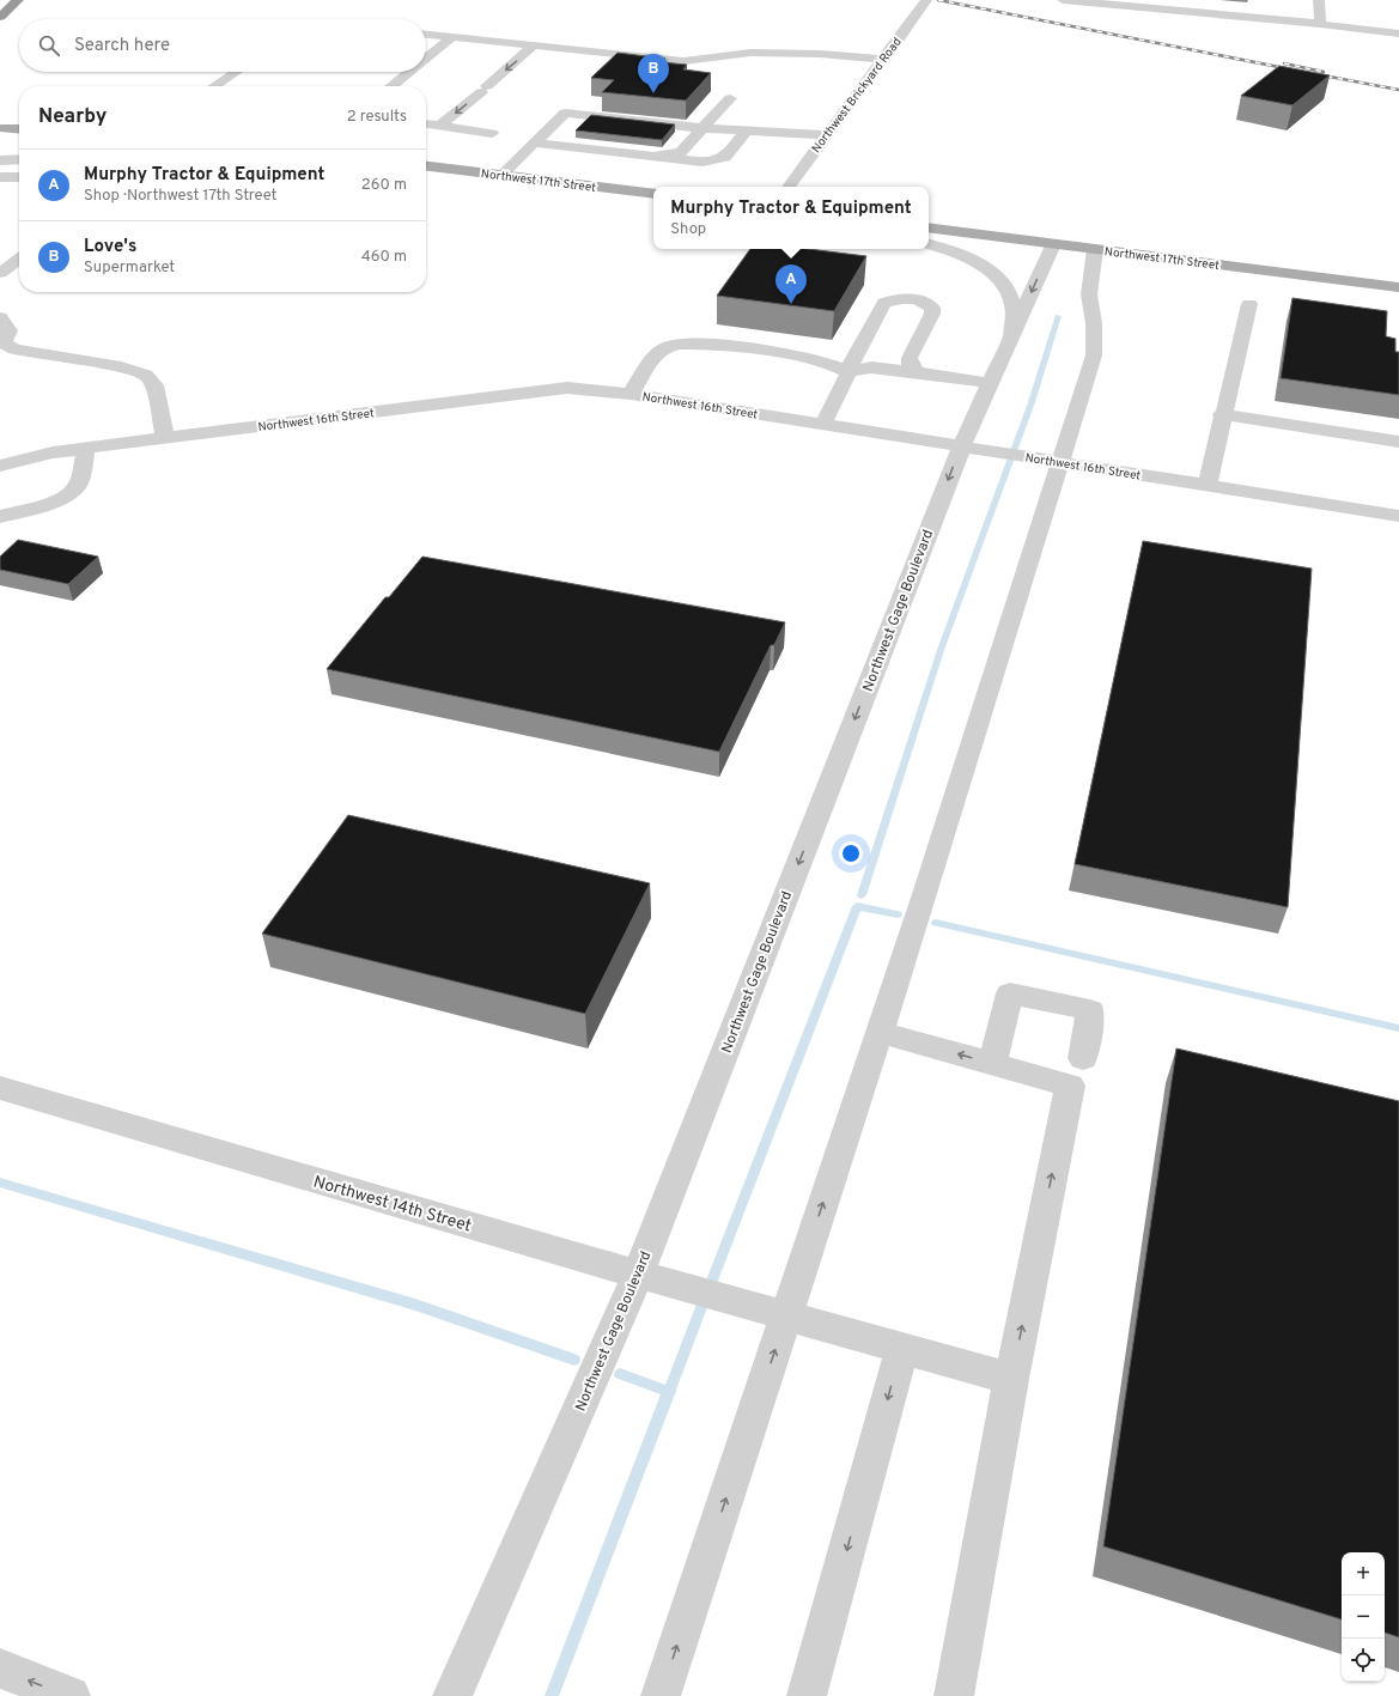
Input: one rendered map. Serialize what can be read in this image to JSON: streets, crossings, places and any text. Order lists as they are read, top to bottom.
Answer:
{
  "streets": {
    "main road": ["Northwest 17th Street"],
    "street": [
      "Northwest Brickyard Road",
      "Northwest 16th Street",
      "Northwest Gage Boulevard",
      "Northwest 14th Street"
    ]
  },
  "crossings": [
    ["Northwest 17th Street", "Northwest Gage Boulevard"],
    ["Northwest 16th Street", "Northwest Gage Boulevard"],
    ["Northwest Gage Boulevard", "Northwest 14th Street"]
  ],
  "page": {
    "search": "Search here",
    "pins": ["B", "A"],
    "heading": ["Nearby", "2 results"],
    "list": [
      {
        "mark": "A",
        "name": "Murphy Tractor & Equipment",
        "note": "Shop · Northwest 17th Street",
        "value": "260 m"
      },
      {
        "mark": "B",
        "name": "Love's",
        "note": "Supermarket",
        "value": "460 m"
      }
    ],
    "popup": ["Murphy Tractor & Equipment", "Shop"],
    "map_buttons": ["+", "−"]
  }
}
